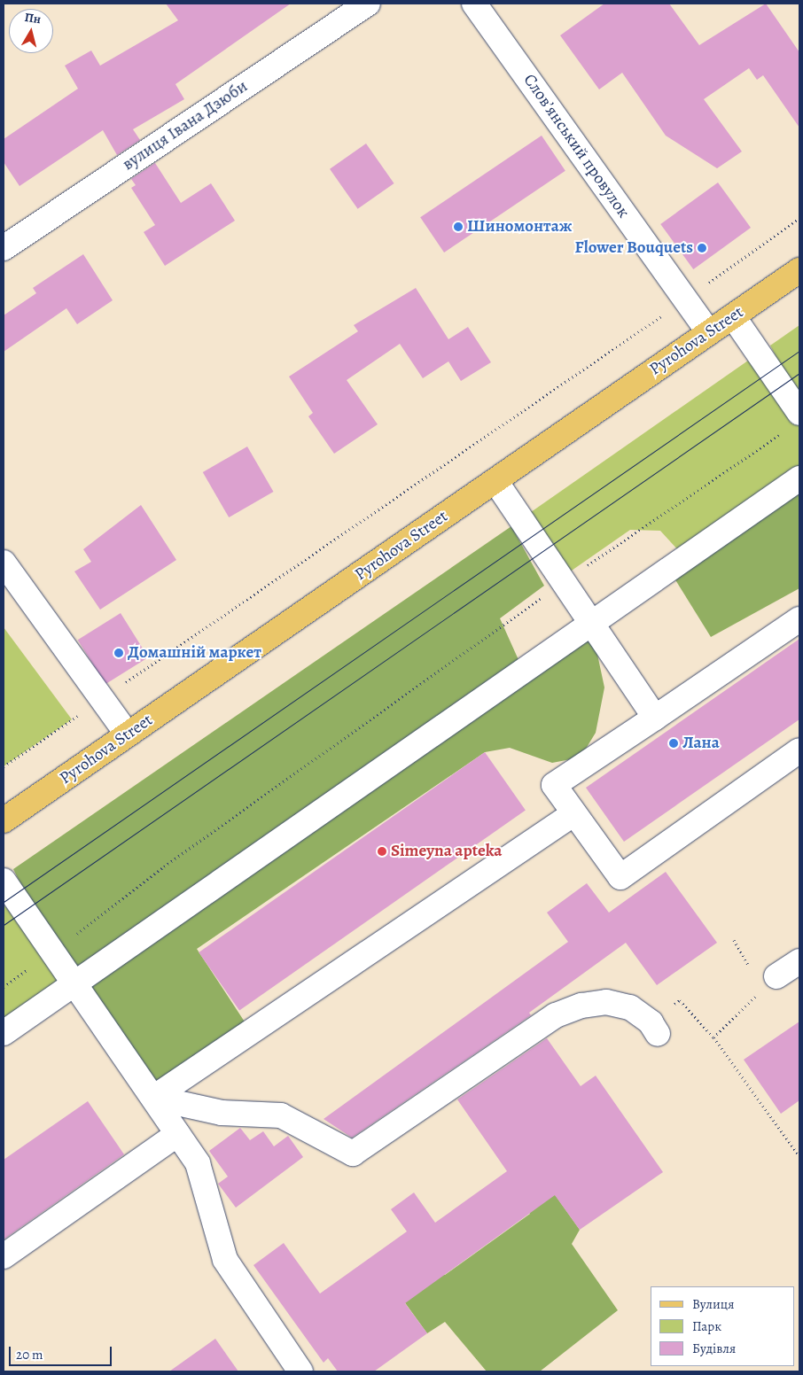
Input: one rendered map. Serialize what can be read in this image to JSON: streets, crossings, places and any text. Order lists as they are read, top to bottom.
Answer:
{
  "streets": {
    "main road": ["Pyrohova Street"],
    "street": ["вулиця Івана Дзюби", "Словʼянський провулок"]
  },
  "crossings": [
    ["Словʼянський провулок", "Pyrohova Street"]
  ],
  "places": [
    "Шиномонтаж",
    "Flower Bouquets",
    "Домашній маркет",
    "Лана",
    "Simeyna apteka"
  ],
  "legend": ["Вулиця", "Парк", "Будівля"],
  "scale_bar": "20 m",
  "north": "top"
}
